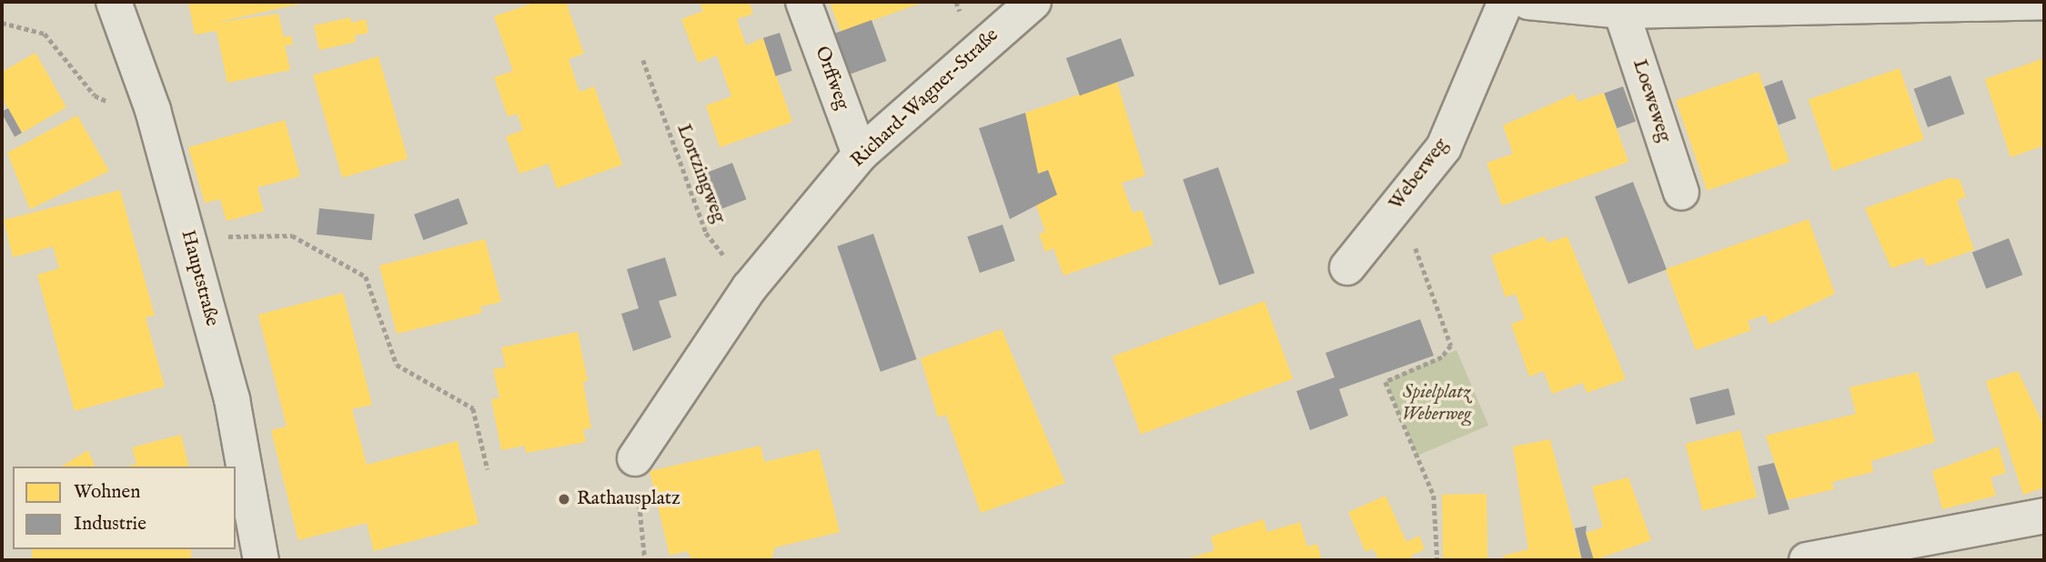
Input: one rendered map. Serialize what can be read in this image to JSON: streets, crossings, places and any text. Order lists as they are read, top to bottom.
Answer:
{
  "streets": {
    "street": [
      "Orffweg",
      "Richard-Wagner-Straße",
      "Loeweweg",
      "Weberweg",
      "Hauptstraße"
    ],
    "path": ["Lortzingweg"]
  },
  "crossings": [
    ["Orffweg", "Richard-Wagner-Straße"],
    ["Richard-Wagner-Straße", "Lortzingweg"]
  ],
  "parks": ["Spielplatz Weberweg"],
  "places": ["Rathausplatz"],
  "legend": ["Wohnen", "Industrie"]
}
